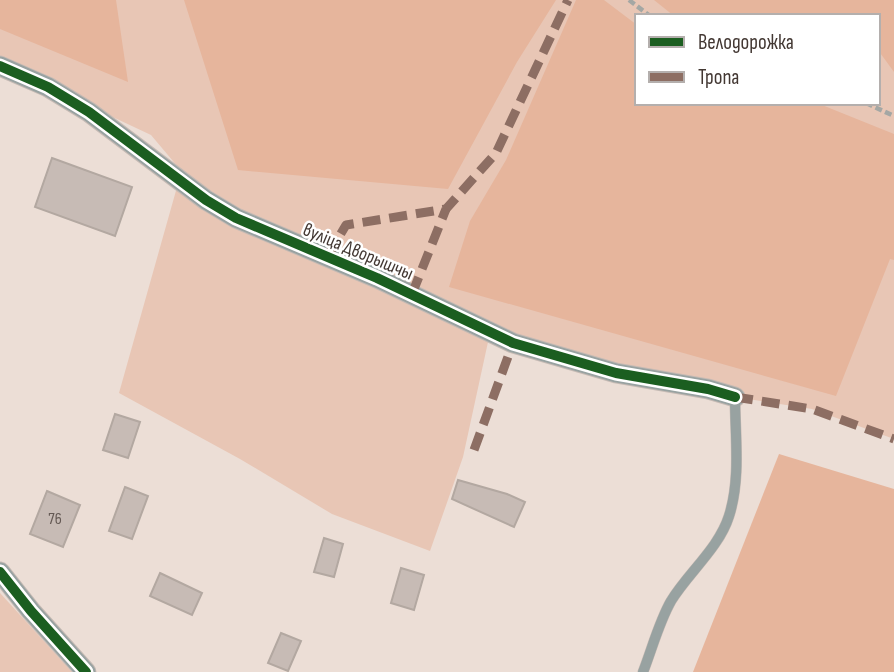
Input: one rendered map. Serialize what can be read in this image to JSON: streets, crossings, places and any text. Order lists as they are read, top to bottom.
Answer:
{
  "streets": {
    "street": ["вуліца Дворышчы"]
  },
  "house_numbers": ["76"],
  "legend": ["Велодорожка", "Тропа"]
}
